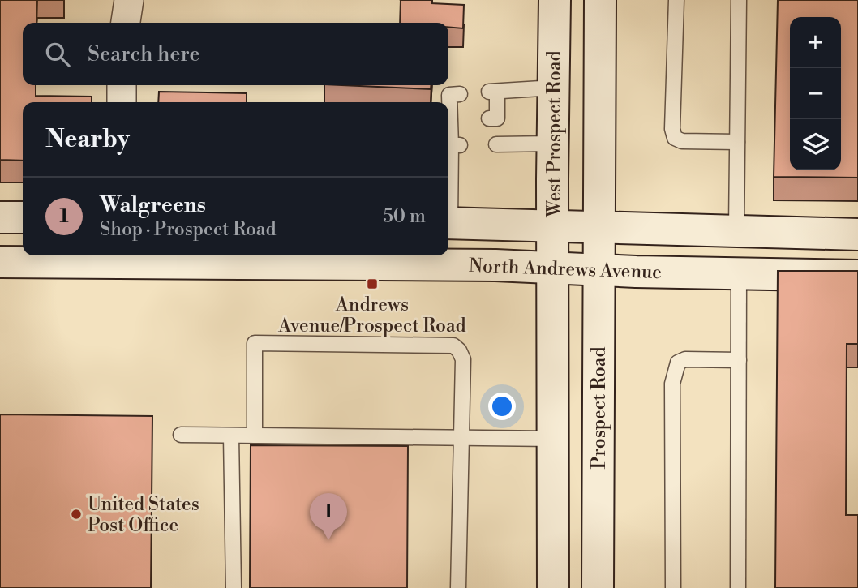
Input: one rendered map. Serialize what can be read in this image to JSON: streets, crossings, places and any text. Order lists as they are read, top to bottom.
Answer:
{
  "streets": {
    "main road": ["West Prospect Road", "North Andrews Avenue", "Prospect Road"]
  },
  "crossings": [
    ["West Prospect Road", "North Andrews Avenue"],
    ["North Andrews Avenue", "Prospect Road"]
  ],
  "places": {
    "transit": ["Andrews Avenue/Prospect Road"],
    "other": ["United States Post Office"]
  },
  "page": {
    "map_buttons": ["+", "−"],
    "search": "Search here",
    "heading": "Nearby",
    "list": [
      {
        "mark": "1",
        "name": "Walgreens",
        "note": "Shop · Prospect Road",
        "value": "50 m"
      }
    ],
    "pins": "1"
  }
}
